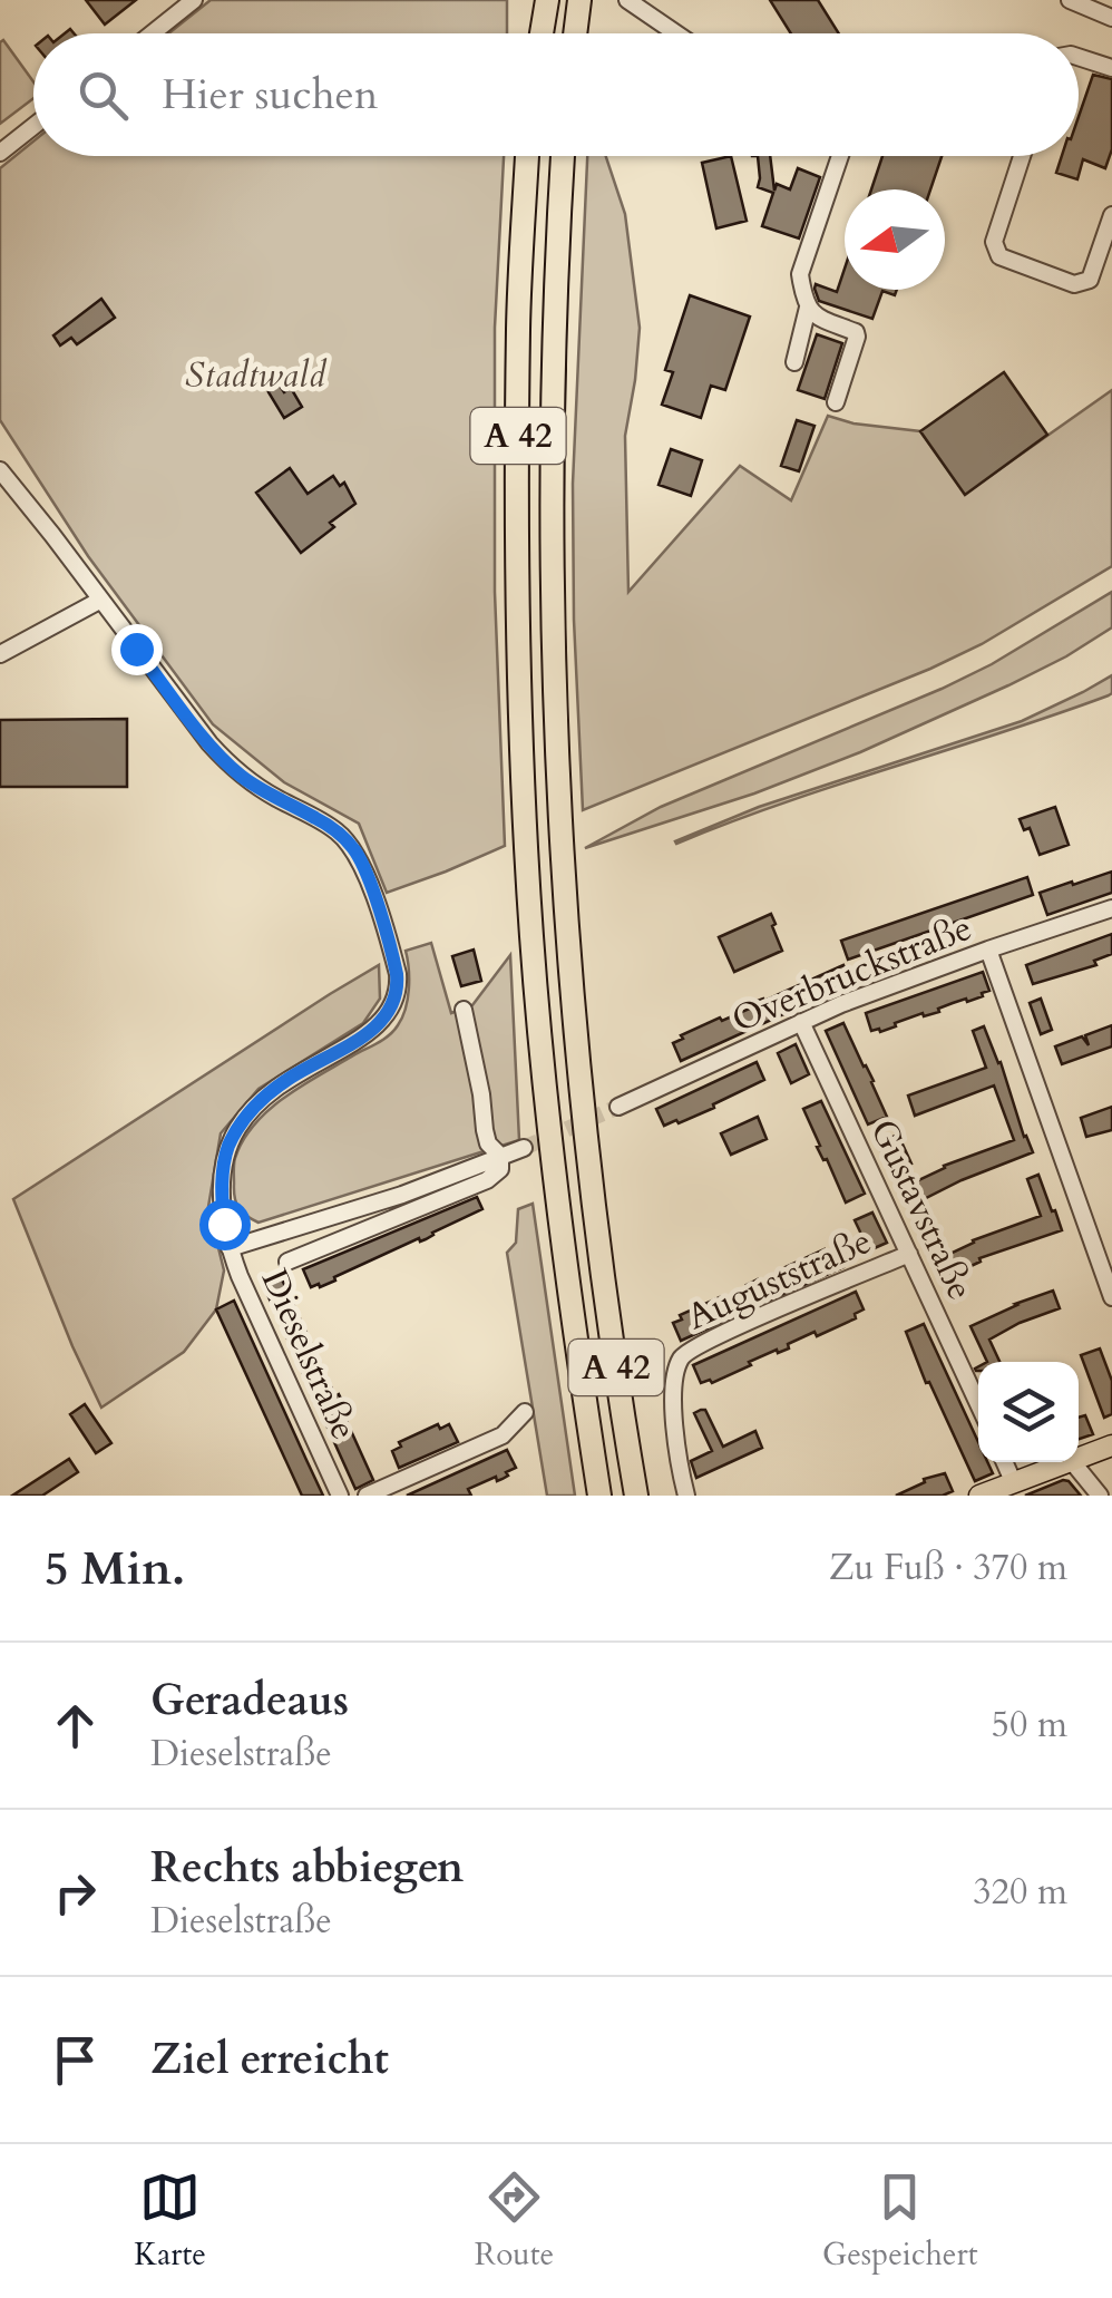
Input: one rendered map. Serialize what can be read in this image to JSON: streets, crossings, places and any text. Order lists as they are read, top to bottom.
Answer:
{
  "streets": {
    "highway": ["A 42"],
    "street": [
      "Overbruckstraße",
      "Gustavstraße",
      "Auguststraße",
      "Dieselstraße"
    ]
  },
  "crossings": [
    ["Overbruckstraße", "Gustavstraße"],
    ["Gustavstraße", "Auguststraße"]
  ],
  "parks": ["Stadtwald"],
  "north": "left",
  "page": {
    "search": "Hier suchen",
    "heading": ["5 Min.", "Zu Fuß · 370 m"],
    "list": [
      ["Geradeaus", "Dieselstraße", "50 m"],
      ["Rechts abbiegen", "Dieselstraße", "320 m"],
      "Ziel erreicht"
    ],
    "nav": ["Karte", "Route", "Gespeichert"]
  }
}
